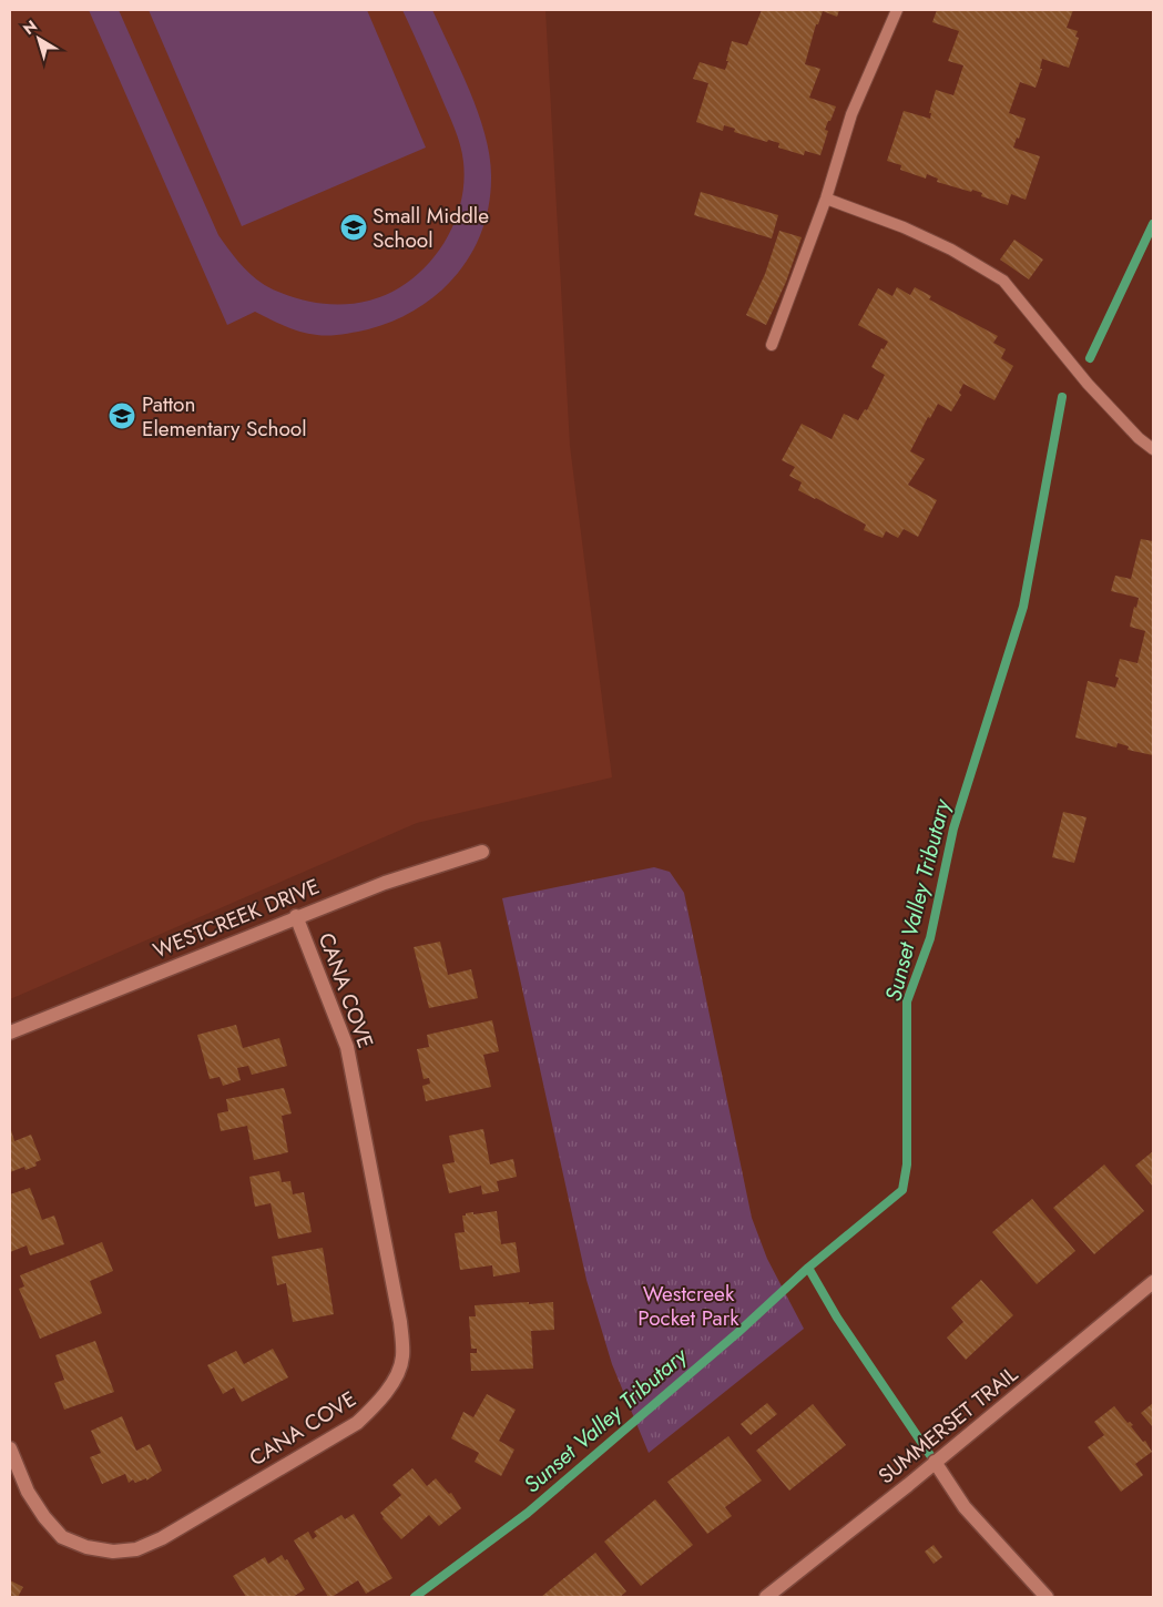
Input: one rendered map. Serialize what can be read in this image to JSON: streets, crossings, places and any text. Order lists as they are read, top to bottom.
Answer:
{
  "streets": {
    "street": ["WESTCREEK DRIVE", "CANA COVE", "SUMMERSET TRAIL"]
  },
  "crossings": [
    ["WESTCREEK DRIVE", "CANA COVE"]
  ],
  "water": ["Sunset Valley Tributary"],
  "parks": ["Westcreek Pocket Park"],
  "places": {
    "school or university": ["Small Middle School", "Patton Elementary School"]
  },
  "north": "top left"
}
